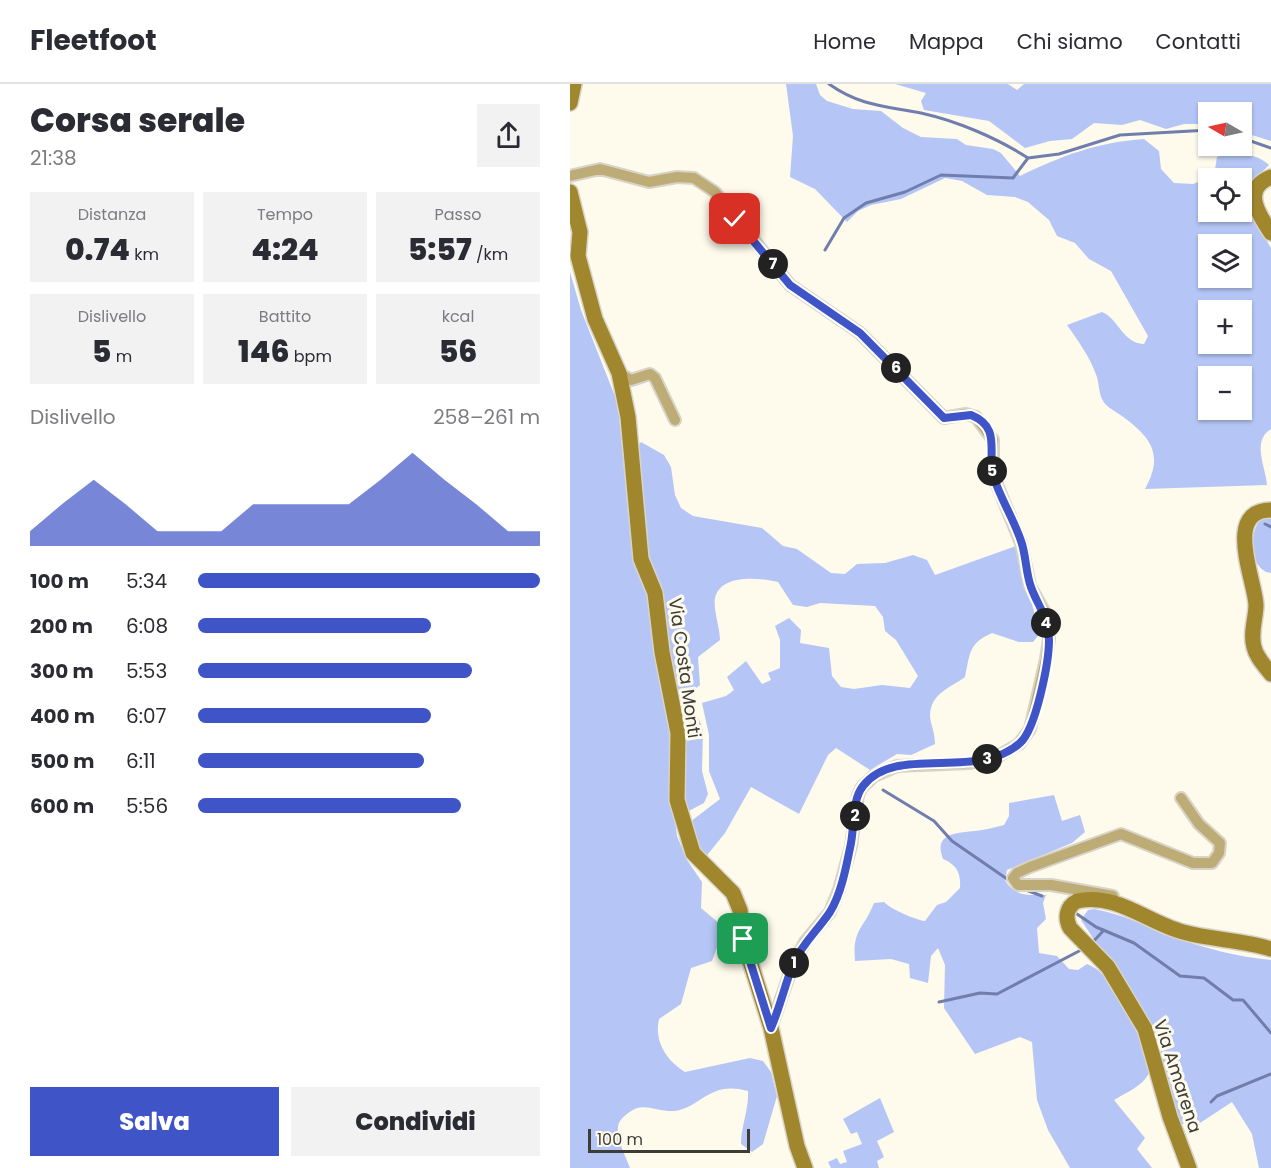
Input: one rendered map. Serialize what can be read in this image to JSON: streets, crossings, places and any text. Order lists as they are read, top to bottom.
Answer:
{
  "streets": {
    "street": ["Via Costa Monti", "Via Amarena"]
  },
  "scale_bar": "100 m",
  "north": "left",
  "page": {
    "header": "Fleetfoot",
    "nav": [
      "Home",
      "Mappa",
      "Chi siamo",
      "Contatti"
    ],
    "heading": ["Corsa serale", "21:38"],
    "map_buttons": ["+", "−"],
    "stats": [
      ["Distanza", "0.74 km"],
      ["Tempo", "4:24"],
      ["Passo", "5:57 /km"],
      ["Dislivello", "5 m"],
      ["Battito", "146 bpm"],
      ["kcal", "56"]
    ],
    "pins": [
      "7",
      "6",
      "5",
      "4",
      "3",
      "2",
      "1"
    ],
    "chart": ["Dislivello", "258–261 m"],
    "list": [
      {
        "name": "100 m",
        "note": "5:34"
      },
      {
        "name": "200 m",
        "note": "6:08"
      },
      {
        "name": "300 m",
        "note": "5:53"
      },
      {
        "name": "400 m",
        "note": "6:07"
      },
      {
        "name": "500 m",
        "note": "6:11"
      },
      {
        "name": "600 m",
        "note": "5:56"
      }
    ],
    "buttons": ["Salva", "Condividi"],
    "scale": "100 m"
  }
}
